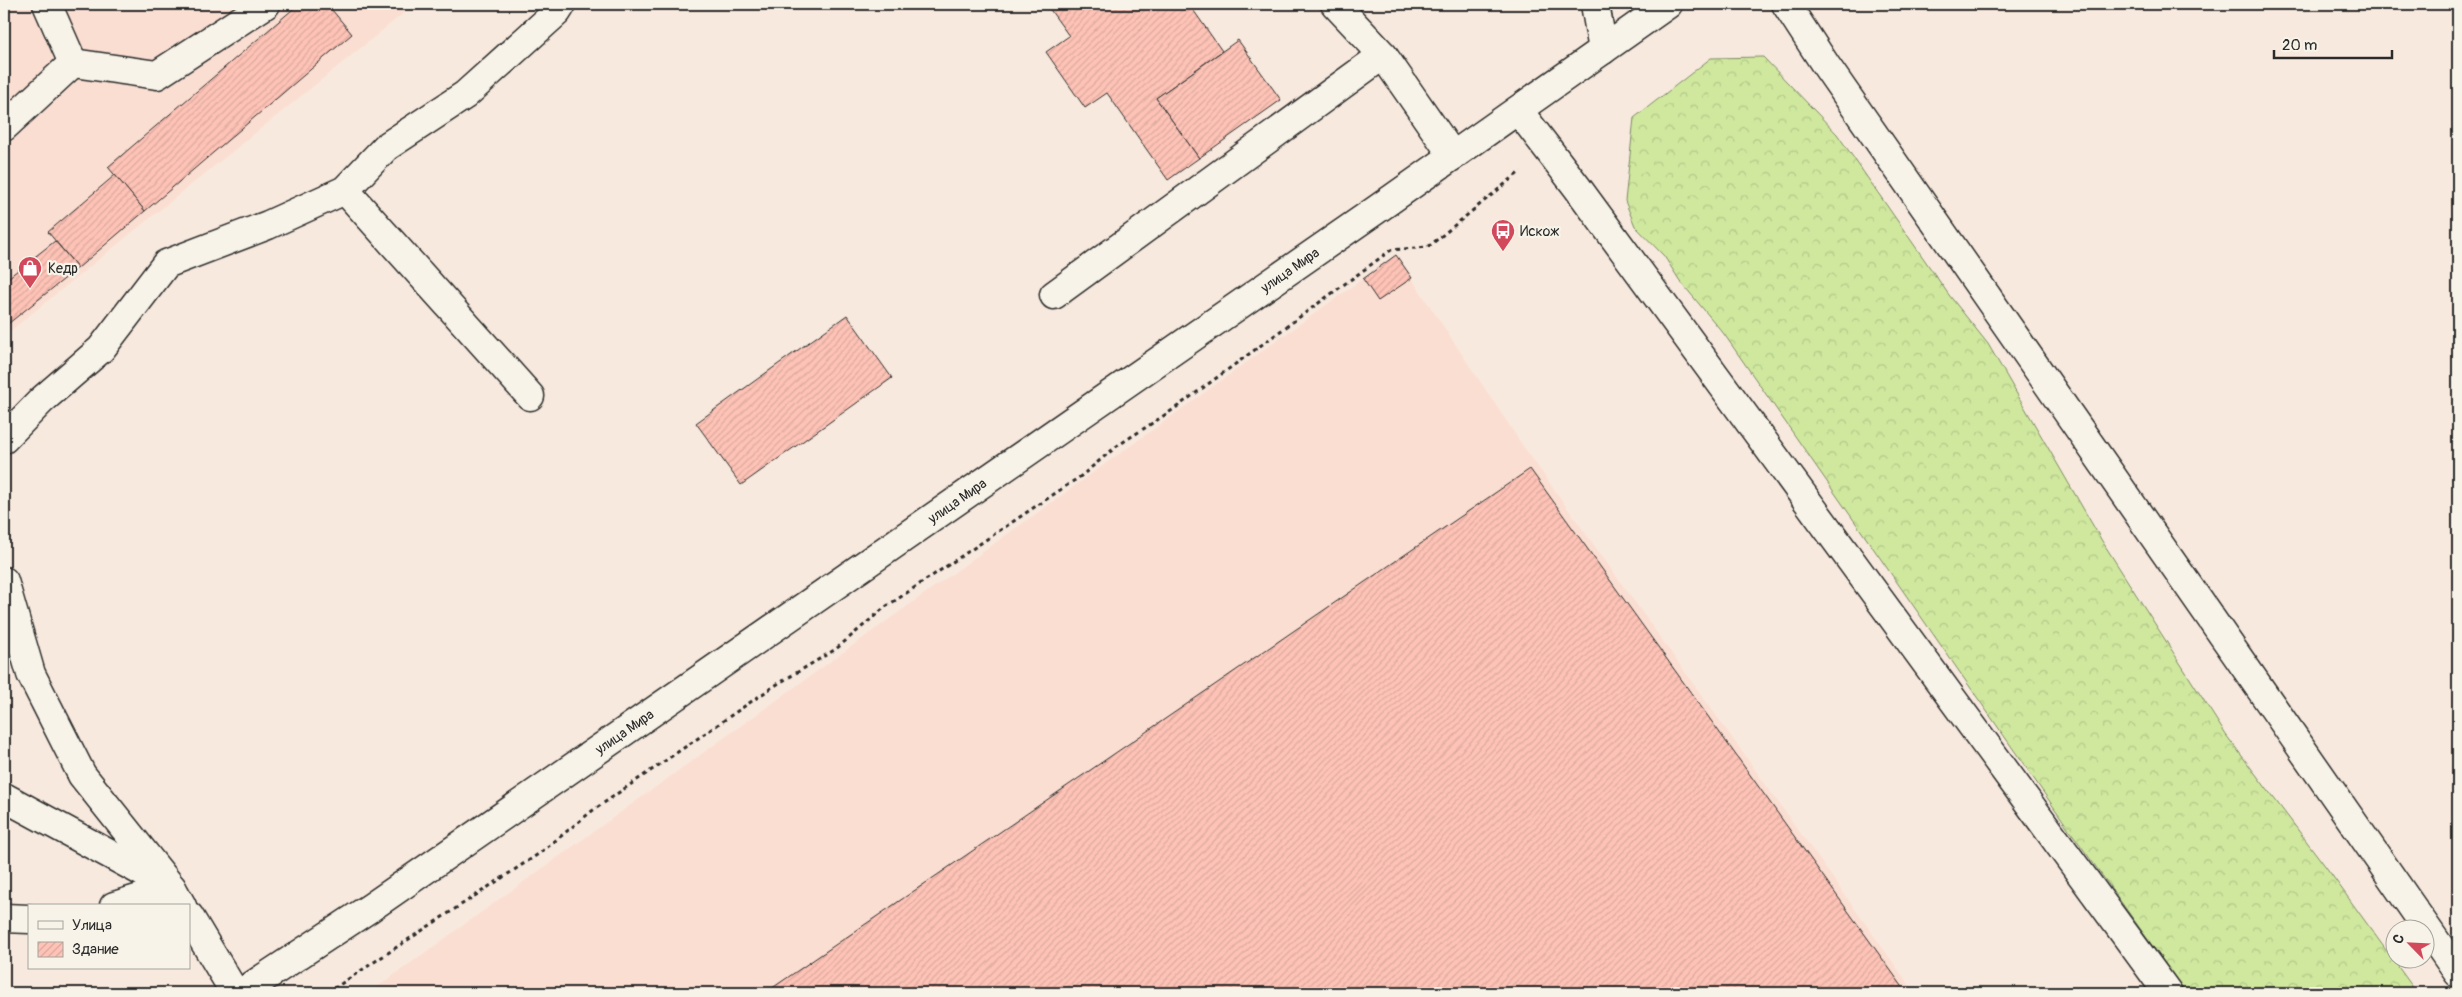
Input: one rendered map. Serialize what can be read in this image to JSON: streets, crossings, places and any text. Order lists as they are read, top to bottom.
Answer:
{
  "streets": {
    "street": ["улица Мира"]
  },
  "places": {
    "bus stop": ["Искож"],
    "shop": ["Кедр"]
  },
  "legend": ["Улица", "Здание"],
  "scale_bar": "20 m",
  "north": "top left"
}
